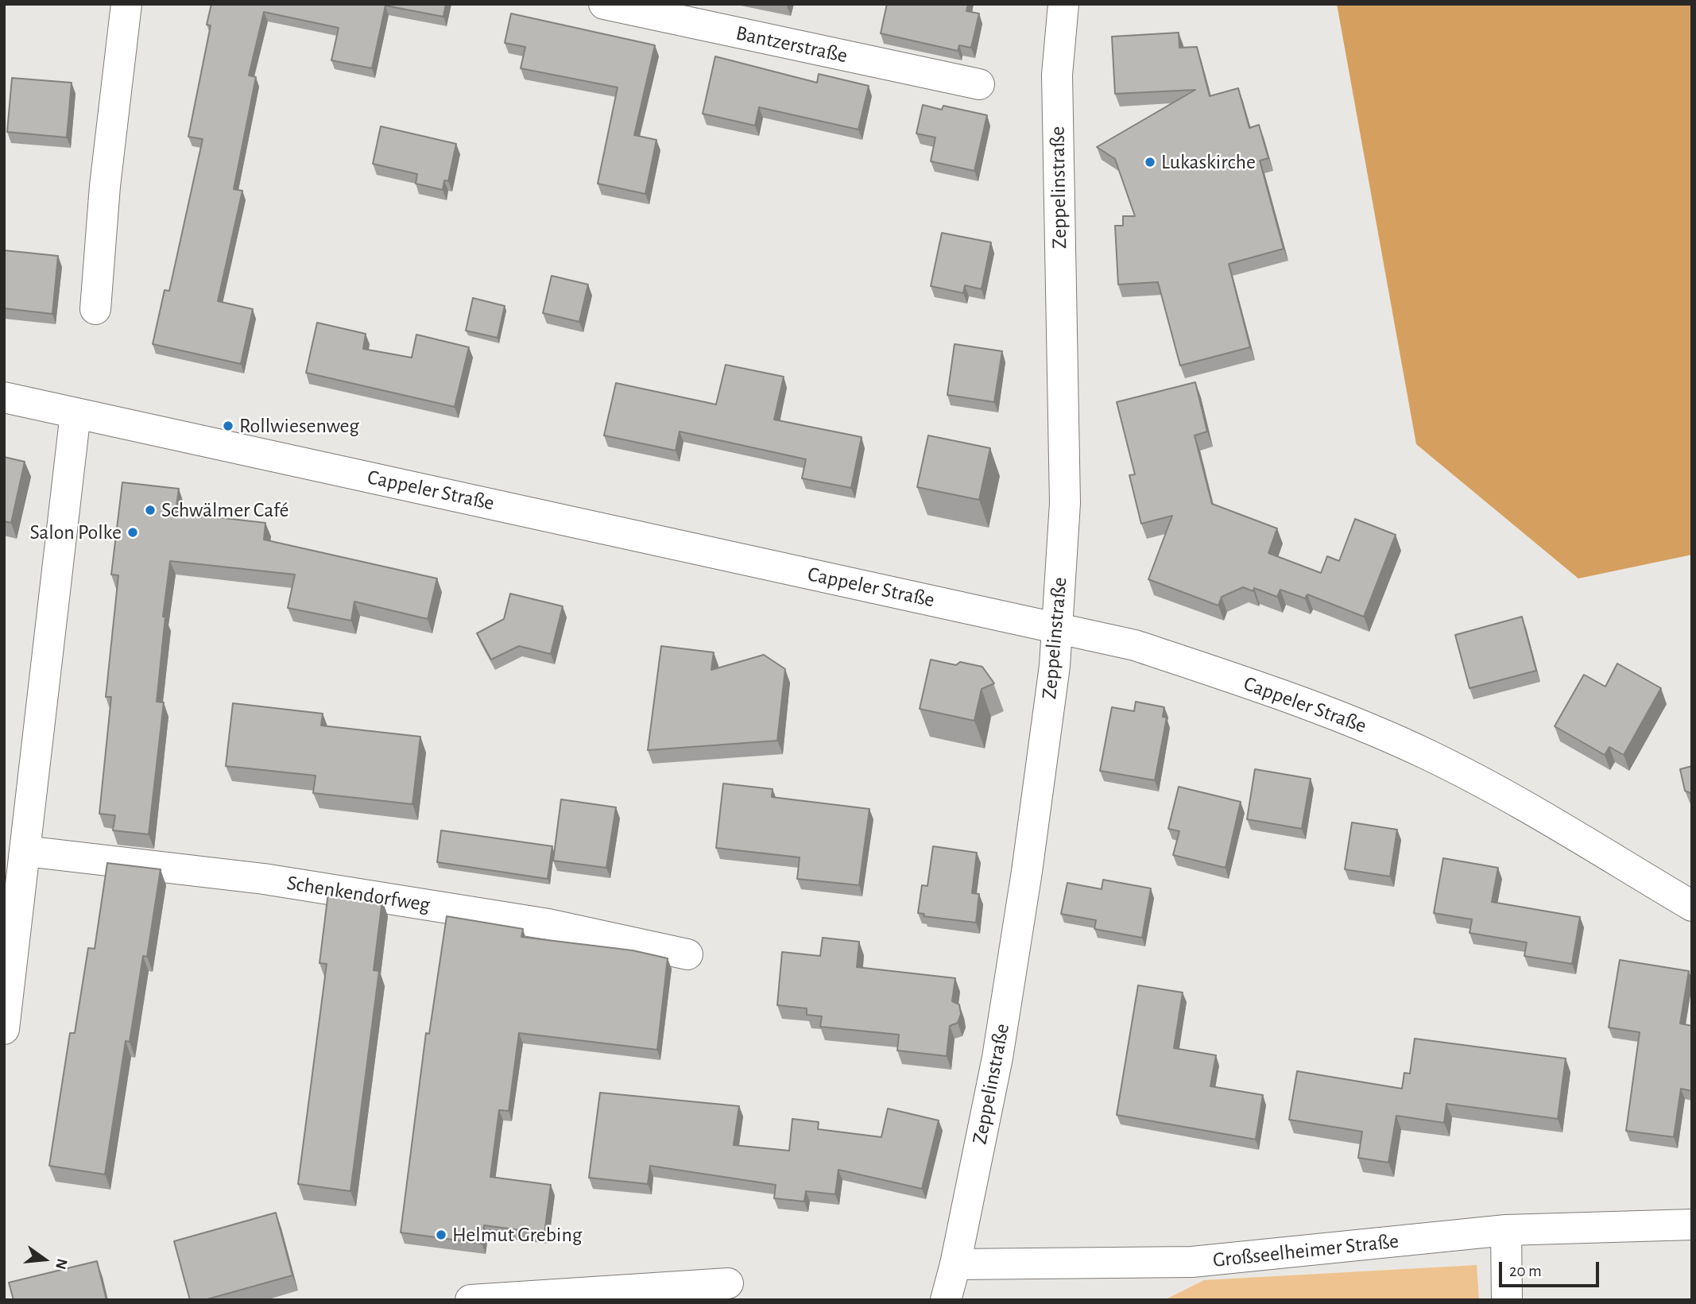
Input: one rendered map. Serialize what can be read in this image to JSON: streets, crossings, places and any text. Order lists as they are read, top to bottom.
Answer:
{
  "streets": {
    "main road": [
      "Bantzerstraße",
      "Zeppelinstraße",
      "Cappeler Straße",
      "Schenkendorfweg",
      "Großseelheimer Straße"
    ]
  },
  "crossings": [
    ["Zeppelinstraße", "Cappeler Straße"],
    ["Zeppelinstraße", "Großseelheimer Straße"]
  ],
  "places": [
    "Lukaskirche",
    "Rollwiesenweg",
    "Schwälmer Café",
    "Salon Polke",
    "Helmut Grebing"
  ],
  "scale_bar": "20 m",
  "north": "right"
}
